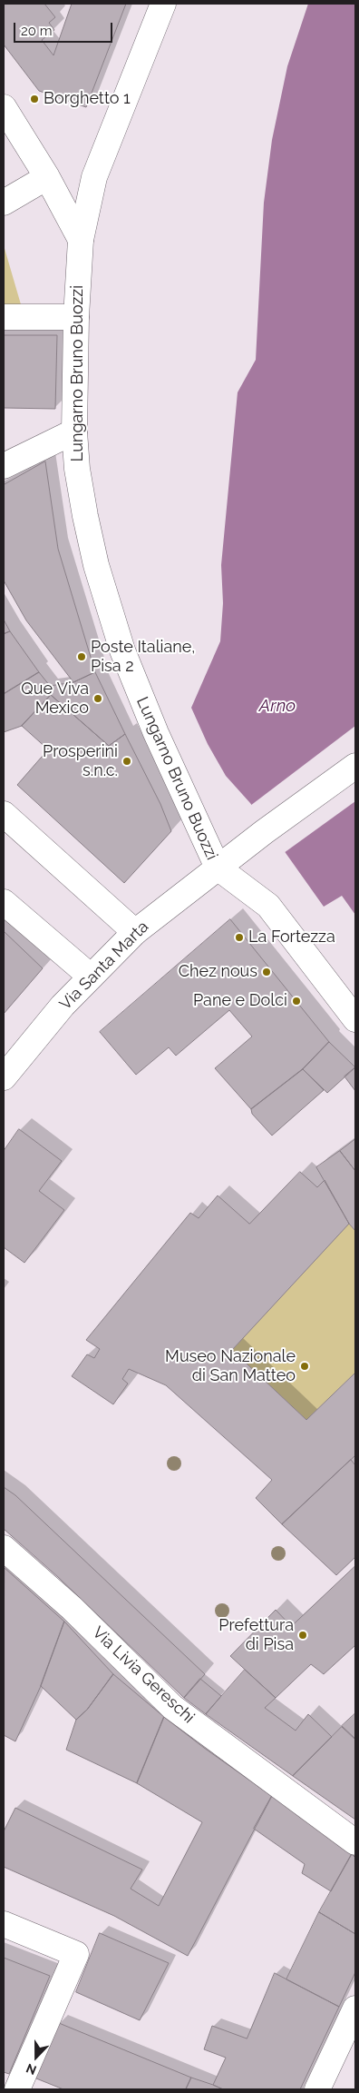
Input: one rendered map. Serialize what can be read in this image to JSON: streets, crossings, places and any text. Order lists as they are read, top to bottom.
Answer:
{
  "streets": {
    "street": ["Lungarno Bruno Buozzi", "Via Santa Marta", "Via Livia Gereschi"]
  },
  "crossings": [
    ["Lungarno Bruno Buozzi", "Via Santa Marta"]
  ],
  "water": ["Arno"],
  "places": [
    "Borghetto 1",
    "Poste Italiane, Pisa 2",
    "Que Viva Mexico",
    "Prosperini s.n.c.",
    "La Fortezza",
    "Chez nous",
    "Pane e Dolci",
    "Museo Nazionale di San Matteo",
    "Prefettura di Pisa"
  ],
  "scale_bar": "20 m",
  "north": "bottom"
}
